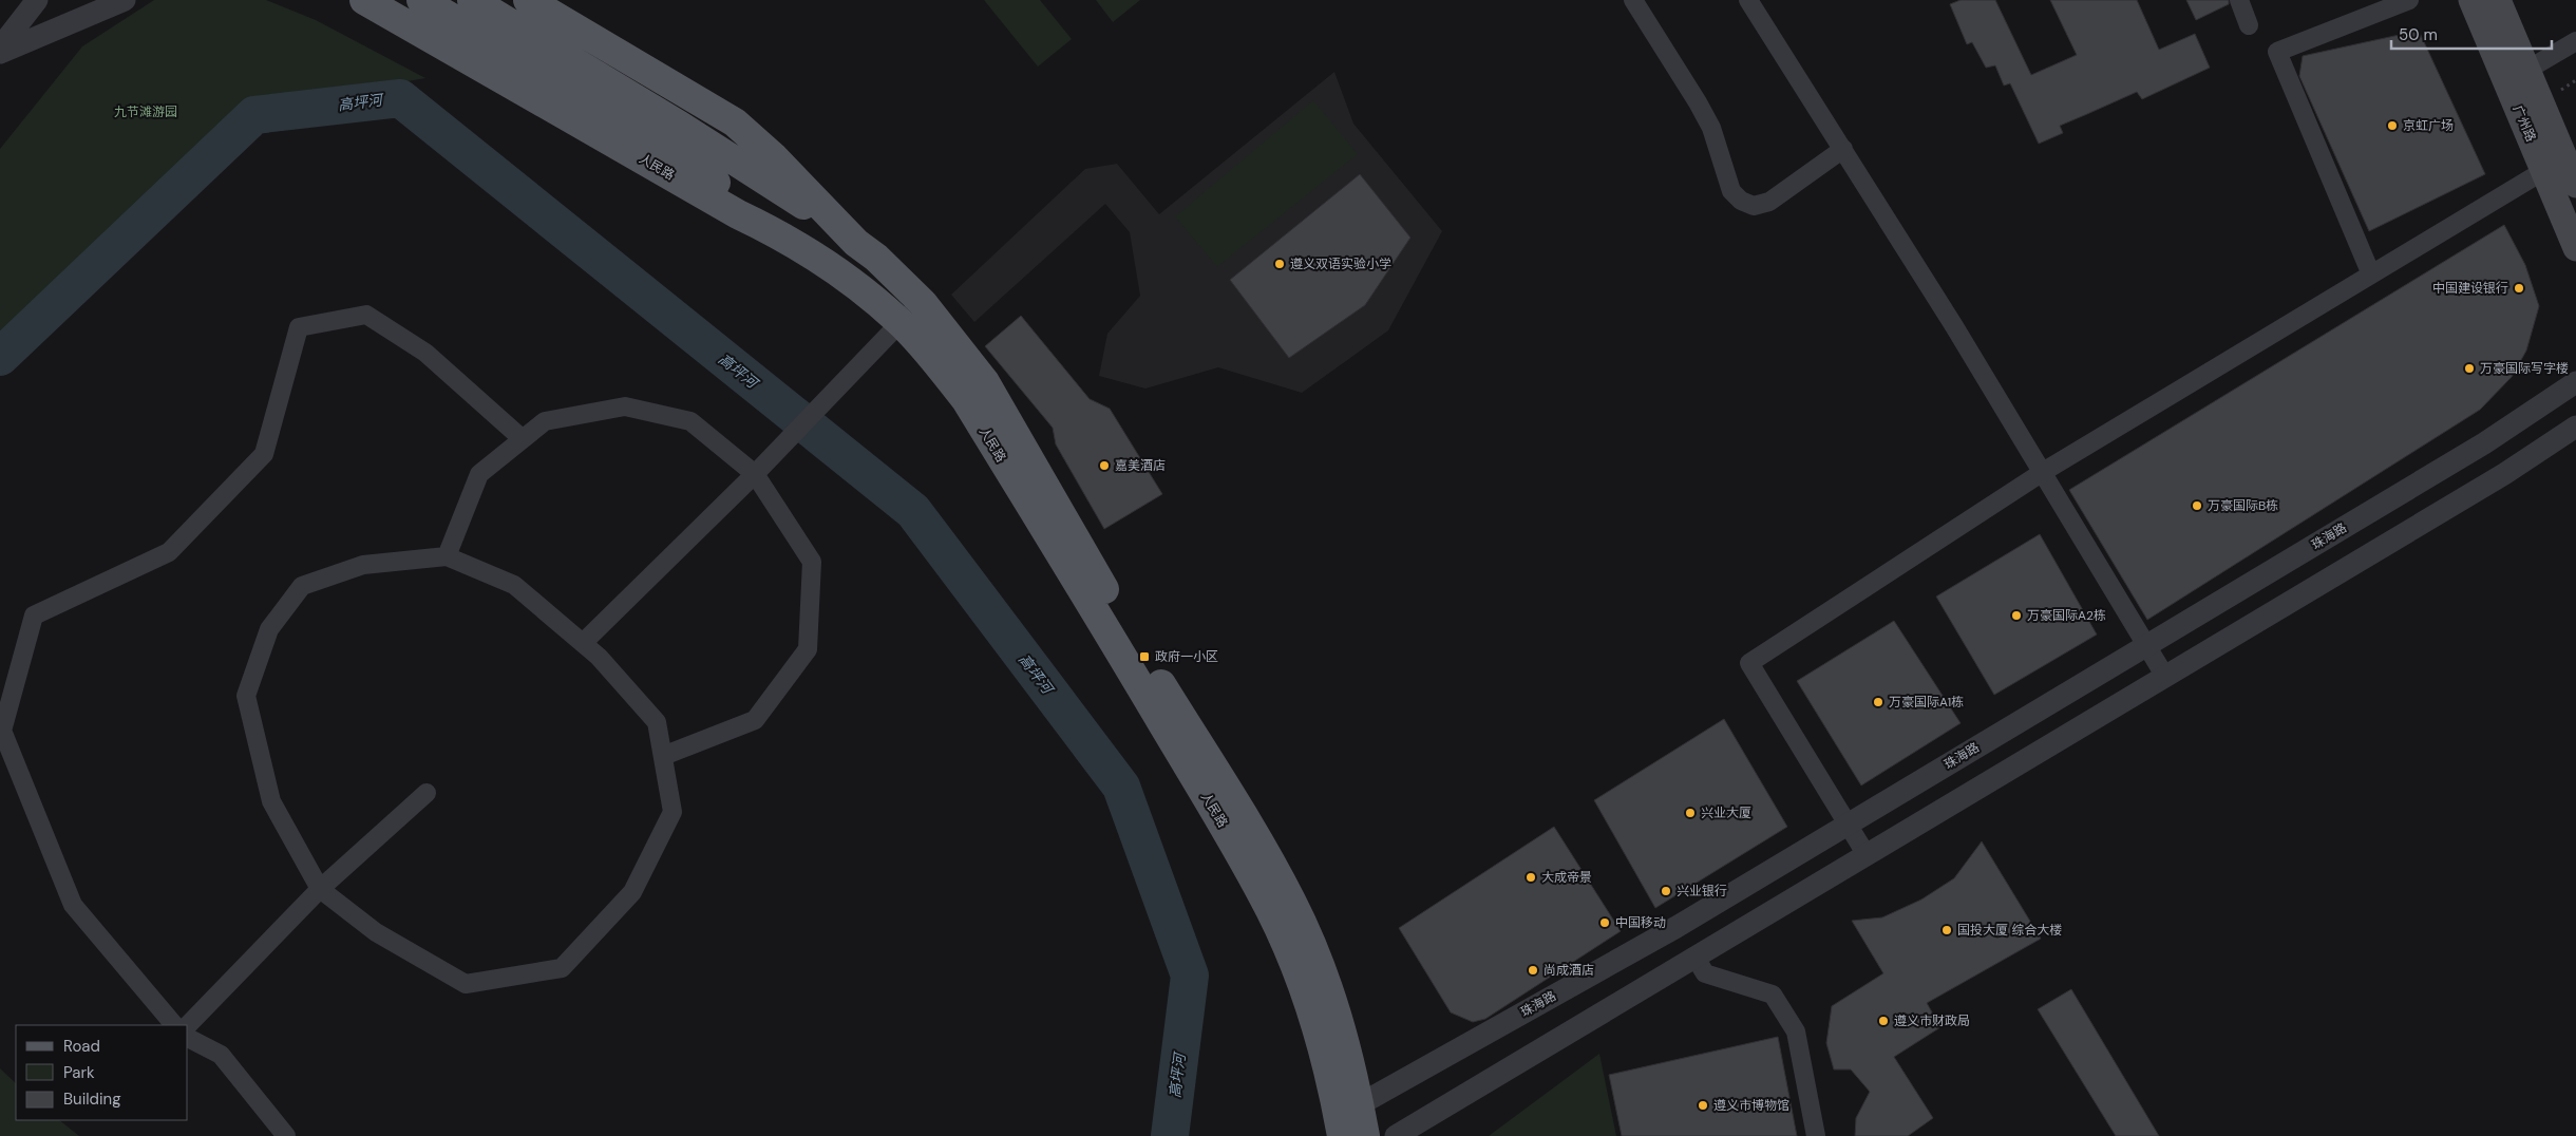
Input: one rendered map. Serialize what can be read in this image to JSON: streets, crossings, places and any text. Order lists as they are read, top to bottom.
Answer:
{
  "streets": {
    "main road": ["广州路", "人民路"],
    "street": ["珠海路"]
  },
  "crossings": [
    ["人民路", "珠海路"]
  ],
  "water": ["高坪河"],
  "parks": ["九节滩游园"],
  "places": {
    "other": [
      "京虹广场",
      "遵义双语实验小学",
      "中国建设银行",
      "万豪国际写字楼",
      "嘉美酒店",
      "万豪国际B栋",
      "万豪国际A2栋",
      "万豪国际A1栋",
      "兴业大厦",
      "大成帝景",
      "兴业银行",
      "中国移动",
      "国投大厦 综合大楼",
      "尚成酒店",
      "遵义市财政局",
      "遵义市博物馆"
    ],
    "transit": ["政府一小区"]
  },
  "legend": ["Road", "Park", "Building"],
  "scale_bar": "50 m"
}
